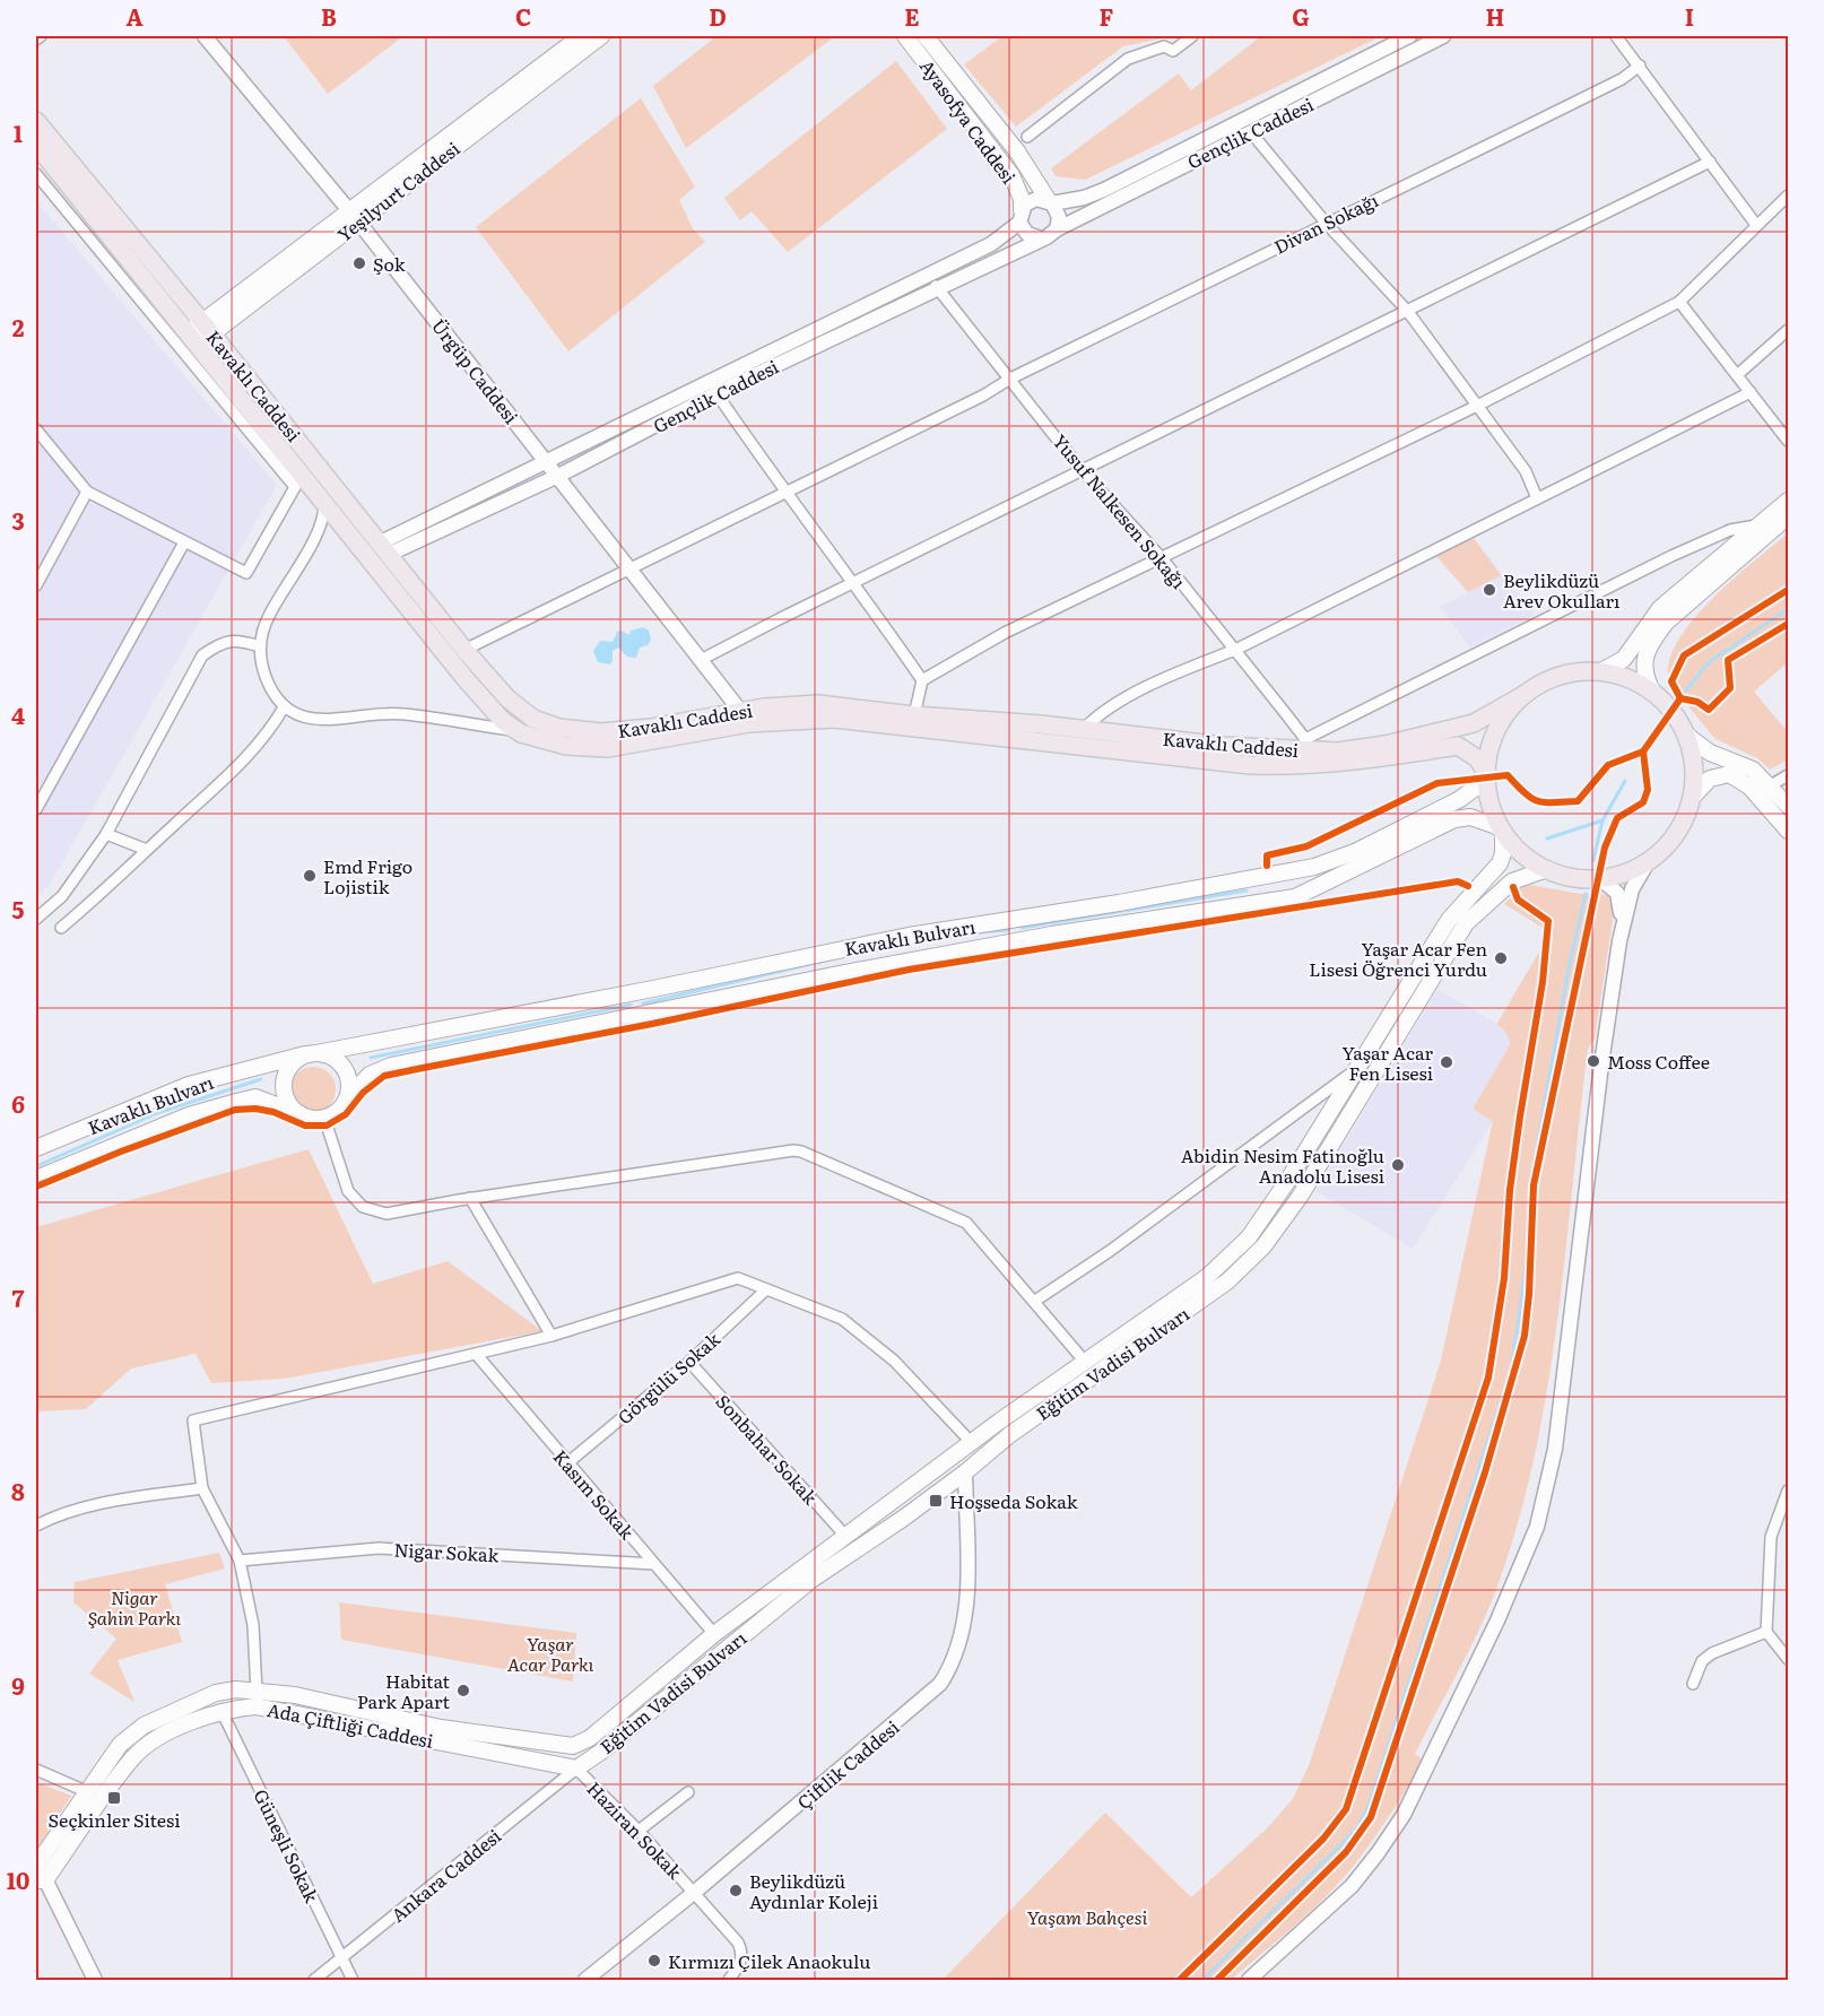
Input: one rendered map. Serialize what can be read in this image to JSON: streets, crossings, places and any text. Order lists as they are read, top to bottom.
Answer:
{
  "streets": {
    "main road": [
      "Ayasofya Caddesi",
      "Yeşilyurt Caddesi",
      "Kavaklı Caddesi",
      "Kavaklı Bulvarı",
      "Eğitim Vadisi Bulvarı",
      "Ada Çiftliği Caddesi"
    ],
    "street": [
      "Gençlik Caddesi",
      "Divan Sokağı",
      "Ürgüp Caddesi",
      "Yusuf Nalkesen Sokağı",
      "Görgülü Sokak",
      "Sonbahar Sokak",
      "Kasım Sokak",
      "Nigar Sokak",
      "Çiftlik Caddesi",
      "Haziran Sokak",
      "Güneşli Sokak",
      "Ankara Caddesi"
    ]
  },
  "crossings": [
    ["Ayasofya Caddesi", "Gençlik Caddesi"],
    ["Gençlik Caddesi", "Ürgüp Caddesi"],
    ["Gençlik Caddesi", "Kavaklı Caddesi"],
    ["Gençlik Caddesi", "Yusuf Nalkesen Sokağı"],
    ["Yeşilyurt Caddesi", "Ürgüp Caddesi"],
    ["Yeşilyurt Caddesi", "Kavaklı Caddesi"],
    ["Divan Sokağı", "Ürgüp Caddesi"],
    ["Divan Sokağı", "Kavaklı Caddesi"],
    ["Divan Sokağı", "Yusuf Nalkesen Sokağı"],
    ["Ürgüp Caddesi", "Kavaklı Caddesi"],
    ["Kavaklı Caddesi", "Yusuf Nalkesen Sokağı"],
    ["Kavaklı Caddesi", "Kavaklı Bulvarı"],
    ["Kavaklı Caddesi", "Eğitim Vadisi Bulvarı"],
    ["Kavaklı Bulvarı", "Eğitim Vadisi Bulvarı"],
    ["Eğitim Vadisi Bulvarı", "Sonbahar Sokak"],
    ["Eğitim Vadisi Bulvarı", "Kasım Sokak"],
    ["Eğitim Vadisi Bulvarı", "Ada Çiftliği Caddesi"],
    ["Eğitim Vadisi Bulvarı", "Çiftlik Caddesi"],
    ["Eğitim Vadisi Bulvarı", "Haziran Sokak"],
    ["Eğitim Vadisi Bulvarı", "Ankara Caddesi"],
    ["Görgülü Sokak", "Sonbahar Sokak"],
    ["Görgülü Sokak", "Kasım Sokak"],
    ["Kasım Sokak", "Nigar Sokak"],
    ["Ada Çiftliği Caddesi", "Haziran Sokak"],
    ["Ada Çiftliği Caddesi", "Güneşli Sokak"],
    ["Ada Çiftliği Caddesi", "Ankara Caddesi"],
    ["Çiftlik Caddesi", "Haziran Sokak"],
    ["Haziran Sokak", "Ankara Caddesi"],
    ["Güneşli Sokak", "Ankara Caddesi"]
  ],
  "parks": ["Nigar Şahin Parkı", "Yaşar Acar Parkı", "Yaşam Bahçesi"],
  "places": {
    "other": [
      "Şok",
      "Beylikdüzü Arev Okulları",
      "Emd Frigo Lojistik",
      "Yaşar Acar Fen Lisesi Öğrenci Yurdu",
      "Moss Coffee",
      "Yaşar Acar Fen Lisesi",
      "Abidin Nesim Fatinoğlu Anadolu Lisesi",
      "Habitat Park Apart",
      "Beylikdüzü Aydınlar Koleji",
      "Kırmızı Çilek Anaokulu"
    ],
    "transit": ["Hoşseda Sokak", "Seçkinler Sitesi"]
  },
  "grid": {
    "columns": [
      "A",
      "B",
      "C",
      "D",
      "E",
      "F",
      "G",
      "H",
      "I"
    ],
    "rows": [
      "1",
      "2",
      "3",
      "4",
      "5",
      "6",
      "7",
      "8",
      "9",
      "10"
    ]
  }
}
